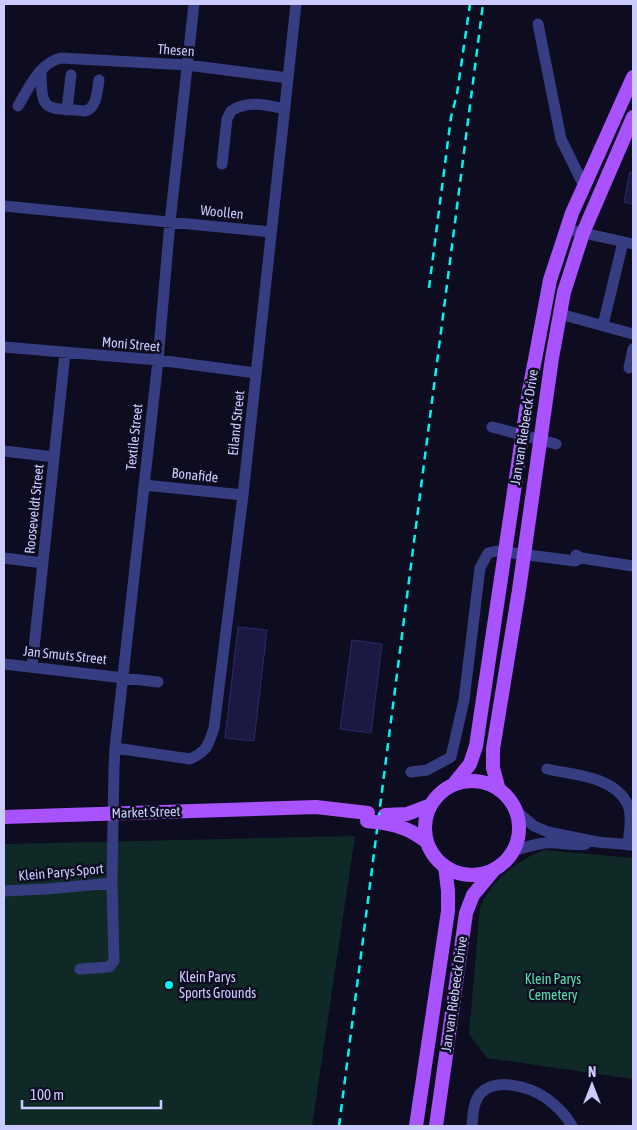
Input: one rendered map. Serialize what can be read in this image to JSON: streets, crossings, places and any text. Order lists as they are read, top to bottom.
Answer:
{
  "streets": {
    "main road": ["Jan van Riebeeck Drive", "Market Street"],
    "street": [
      "Thesen",
      "Woollen",
      "Moni Street",
      "Eiland Street",
      "Textile Street",
      "Bonafide",
      "Rooseveldt Street",
      "Jan Smuts Street",
      "Klein Parys Sport"
    ]
  },
  "crossings": [
    ["Thesen", "Eiland Street"],
    ["Thesen", "Textile Street"],
    ["Woollen", "Eiland Street"],
    ["Woollen", "Textile Street"],
    ["Moni Street", "Eiland Street"],
    ["Moni Street", "Textile Street"],
    ["Moni Street", "Rooseveldt Street"],
    ["Eiland Street", "Textile Street"],
    ["Eiland Street", "Bonafide"],
    ["Jan van Riebeeck Drive", "Market Street"],
    ["Textile Street", "Bonafide"],
    ["Textile Street", "Jan Smuts Street"],
    ["Textile Street", "Market Street"],
    ["Textile Street", "Klein Parys Sport"],
    ["Rooseveldt Street", "Jan Smuts Street"],
    ["Market Street", "Klein Parys Sport"]
  ],
  "parks": ["Klein Parys Cemetery"],
  "places": ["Klein Parys Sports Grounds"],
  "scale_bar": "100 m",
  "north": "top"
}
